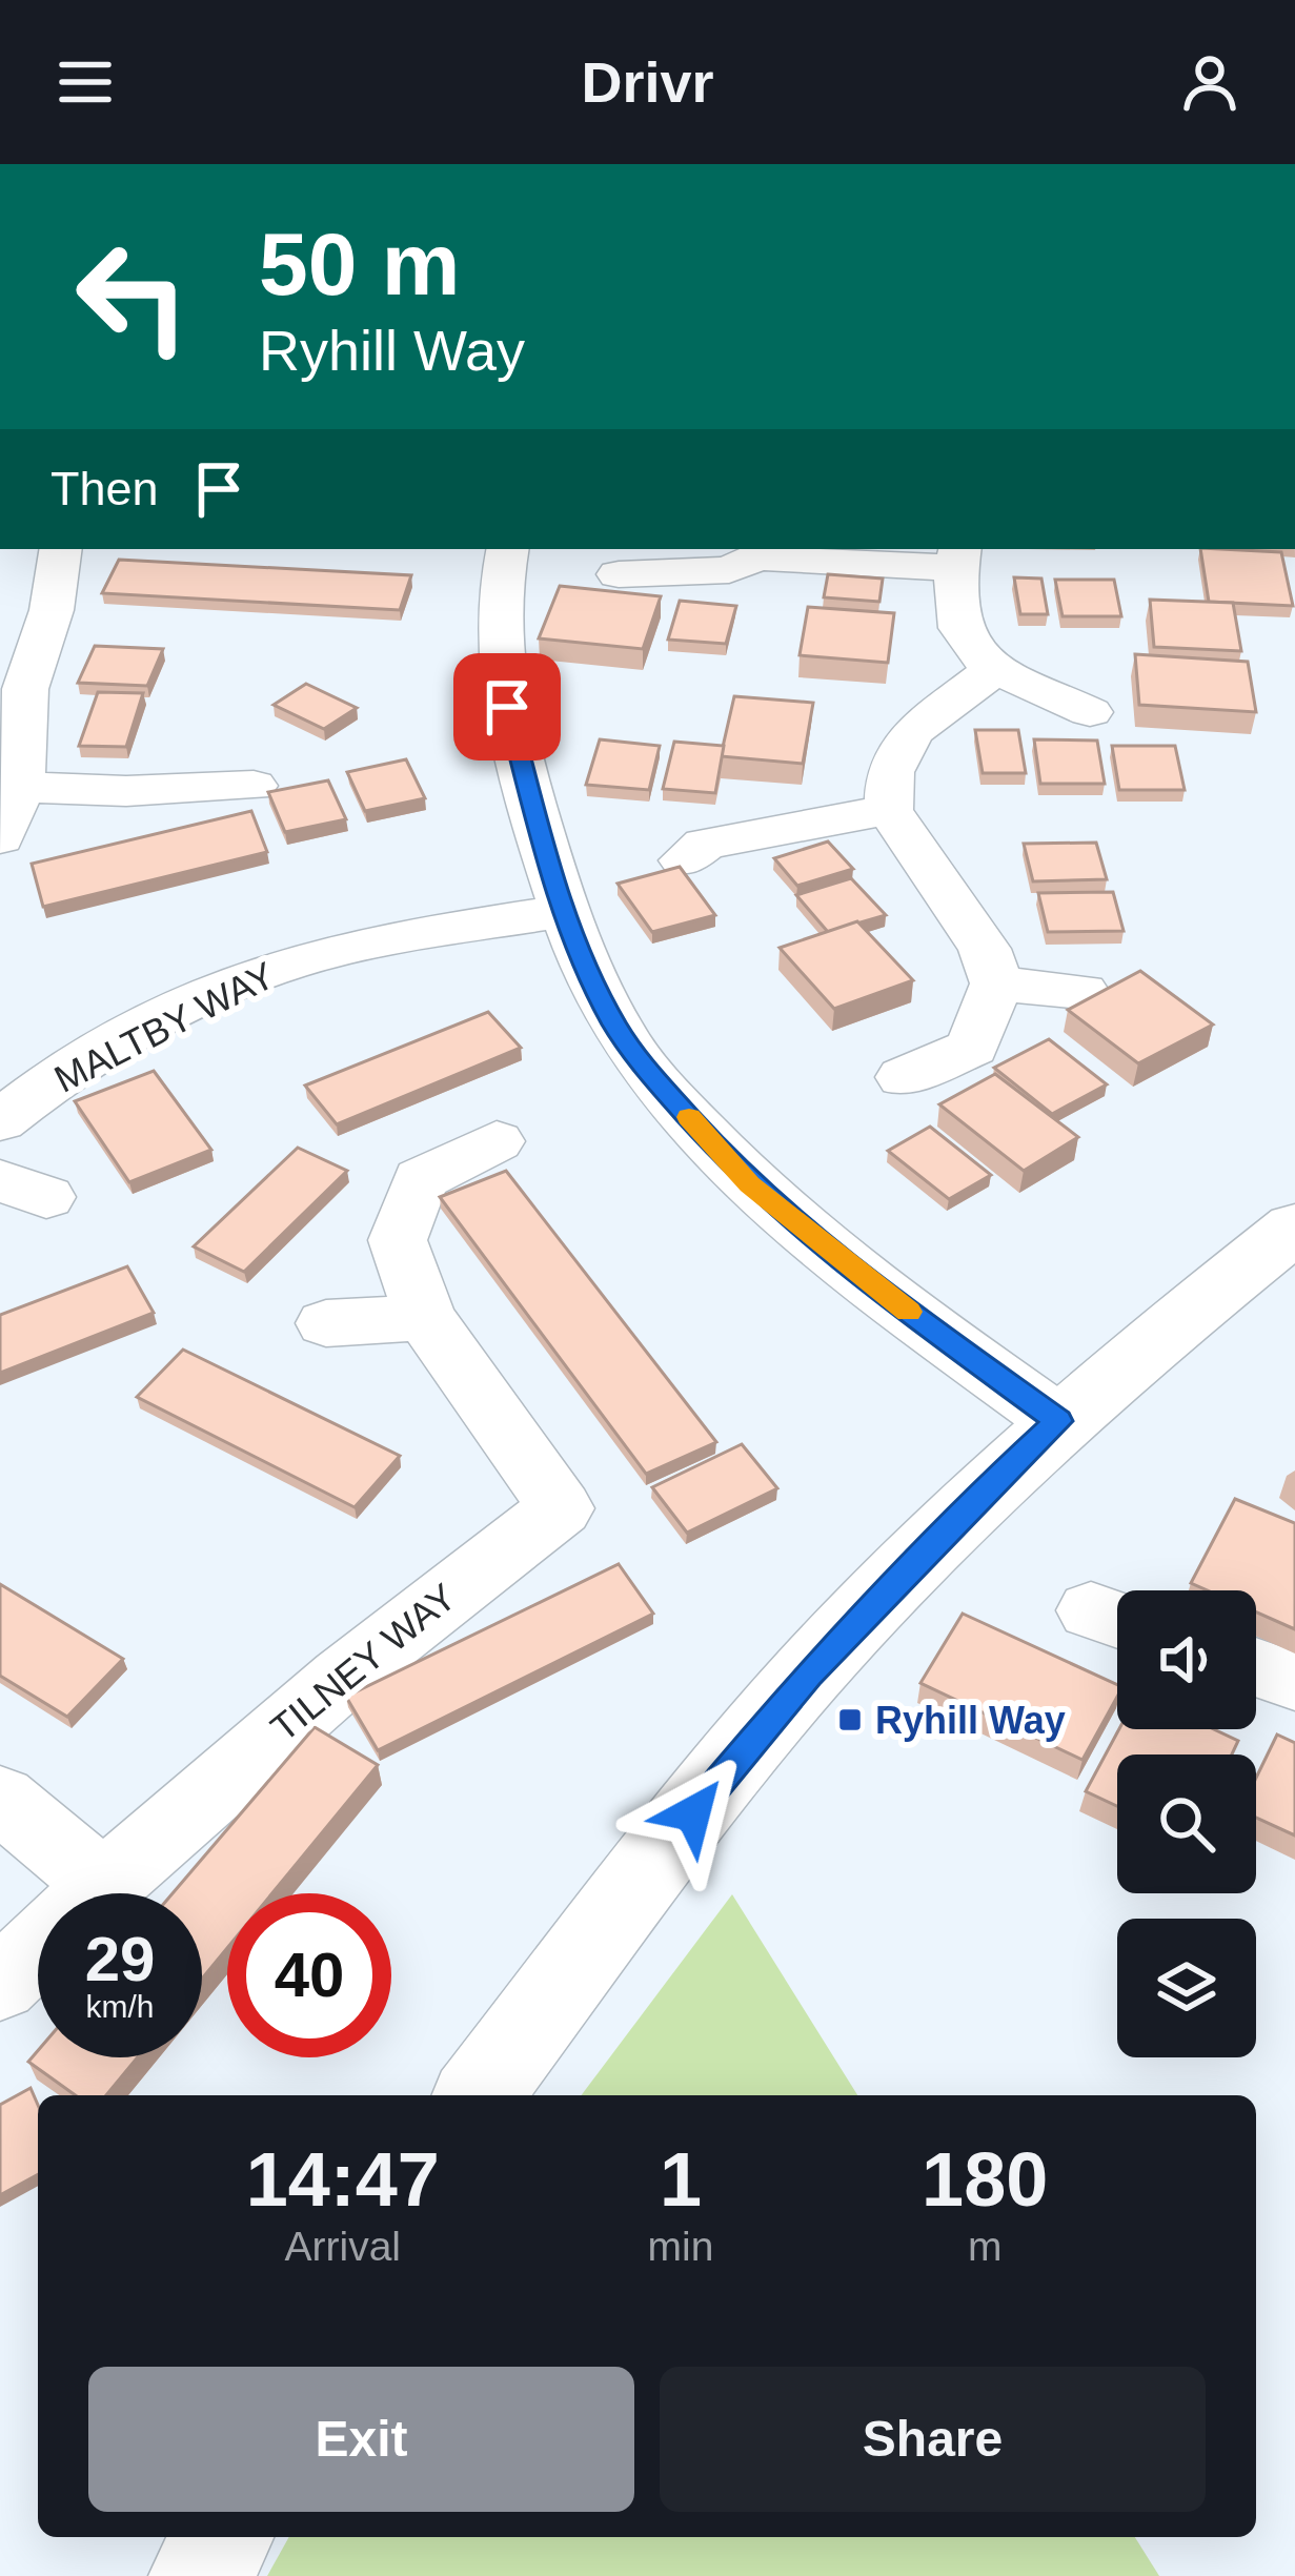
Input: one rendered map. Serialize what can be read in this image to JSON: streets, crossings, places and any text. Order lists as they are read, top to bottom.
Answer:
{
  "streets": {
    "street": ["MALTBY WAY", "TILNEY WAY"]
  },
  "places": {
    "transit": ["Ryhill Way"]
  },
  "page": {
    "header": "Drivr",
    "turn": ["50 m", "Ryhill Way"],
    "then": "Then",
    "speed": "29 km/h",
    "limit": "40",
    "eta": [
      "14:47",
      "Arrival",
      "1",
      "min",
      "180",
      "m"
    ],
    "buttons": ["Exit", "Share"]
  }
}
